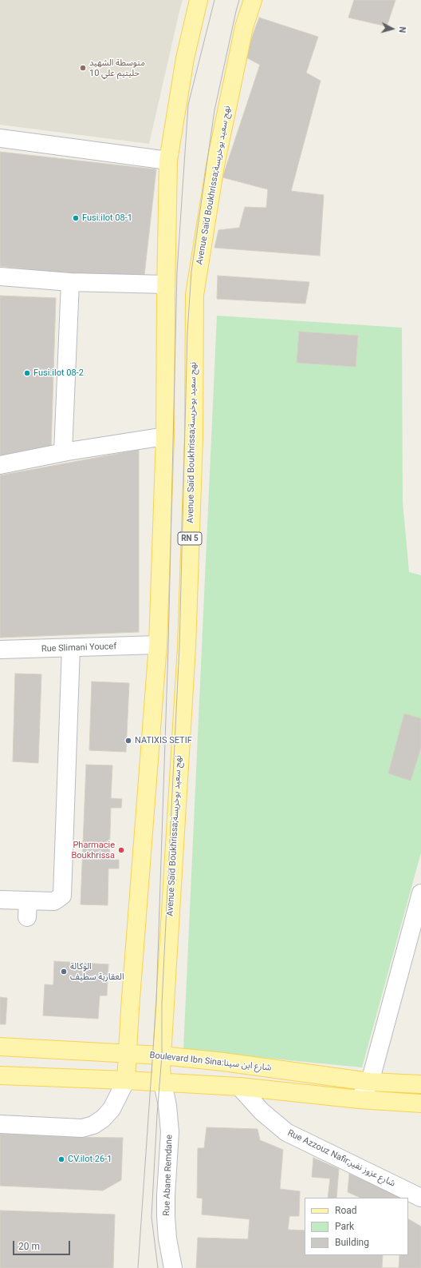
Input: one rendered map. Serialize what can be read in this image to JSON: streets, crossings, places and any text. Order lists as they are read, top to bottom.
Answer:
{
  "streets": {
    "main road": ["Avenue Saïd Boukhrissa;نهج سعيد بوخريسة", "RN 5", "Boulevard Ibn Sina:شارع ابن سينا"],
    "street": ["Rue Slimani Youcef", "Rue Azzouz Nafir;شارع عزوز نفير", "Rue Abane Remdane"]
  },
  "crossings": [
    ["Avenue Saïd Boukhrissa;نهج سعيد بوخريسة", "Boulevard Ibn Sina:شارع ابن سينا"],
    ["Avenue Saïd Boukhrissa;نهج سعيد بوخريسة", "Rue Abane Remdane"]
  ],
  "places": [
    "متوسطة الشهيد حليتيم علي 10",
    "Fusi.ilot 08-1",
    "Fusi.ilot 08-2",
    "NATIXIS SETIF",
    "Pharmacie Boukhrissa",
    "الوكالة العقارية سطيف",
    "CV.ilot 26-1"
  ],
  "legend": ["Road", "Park", "Building"],
  "scale_bar": "20 m",
  "north": "right"
}
